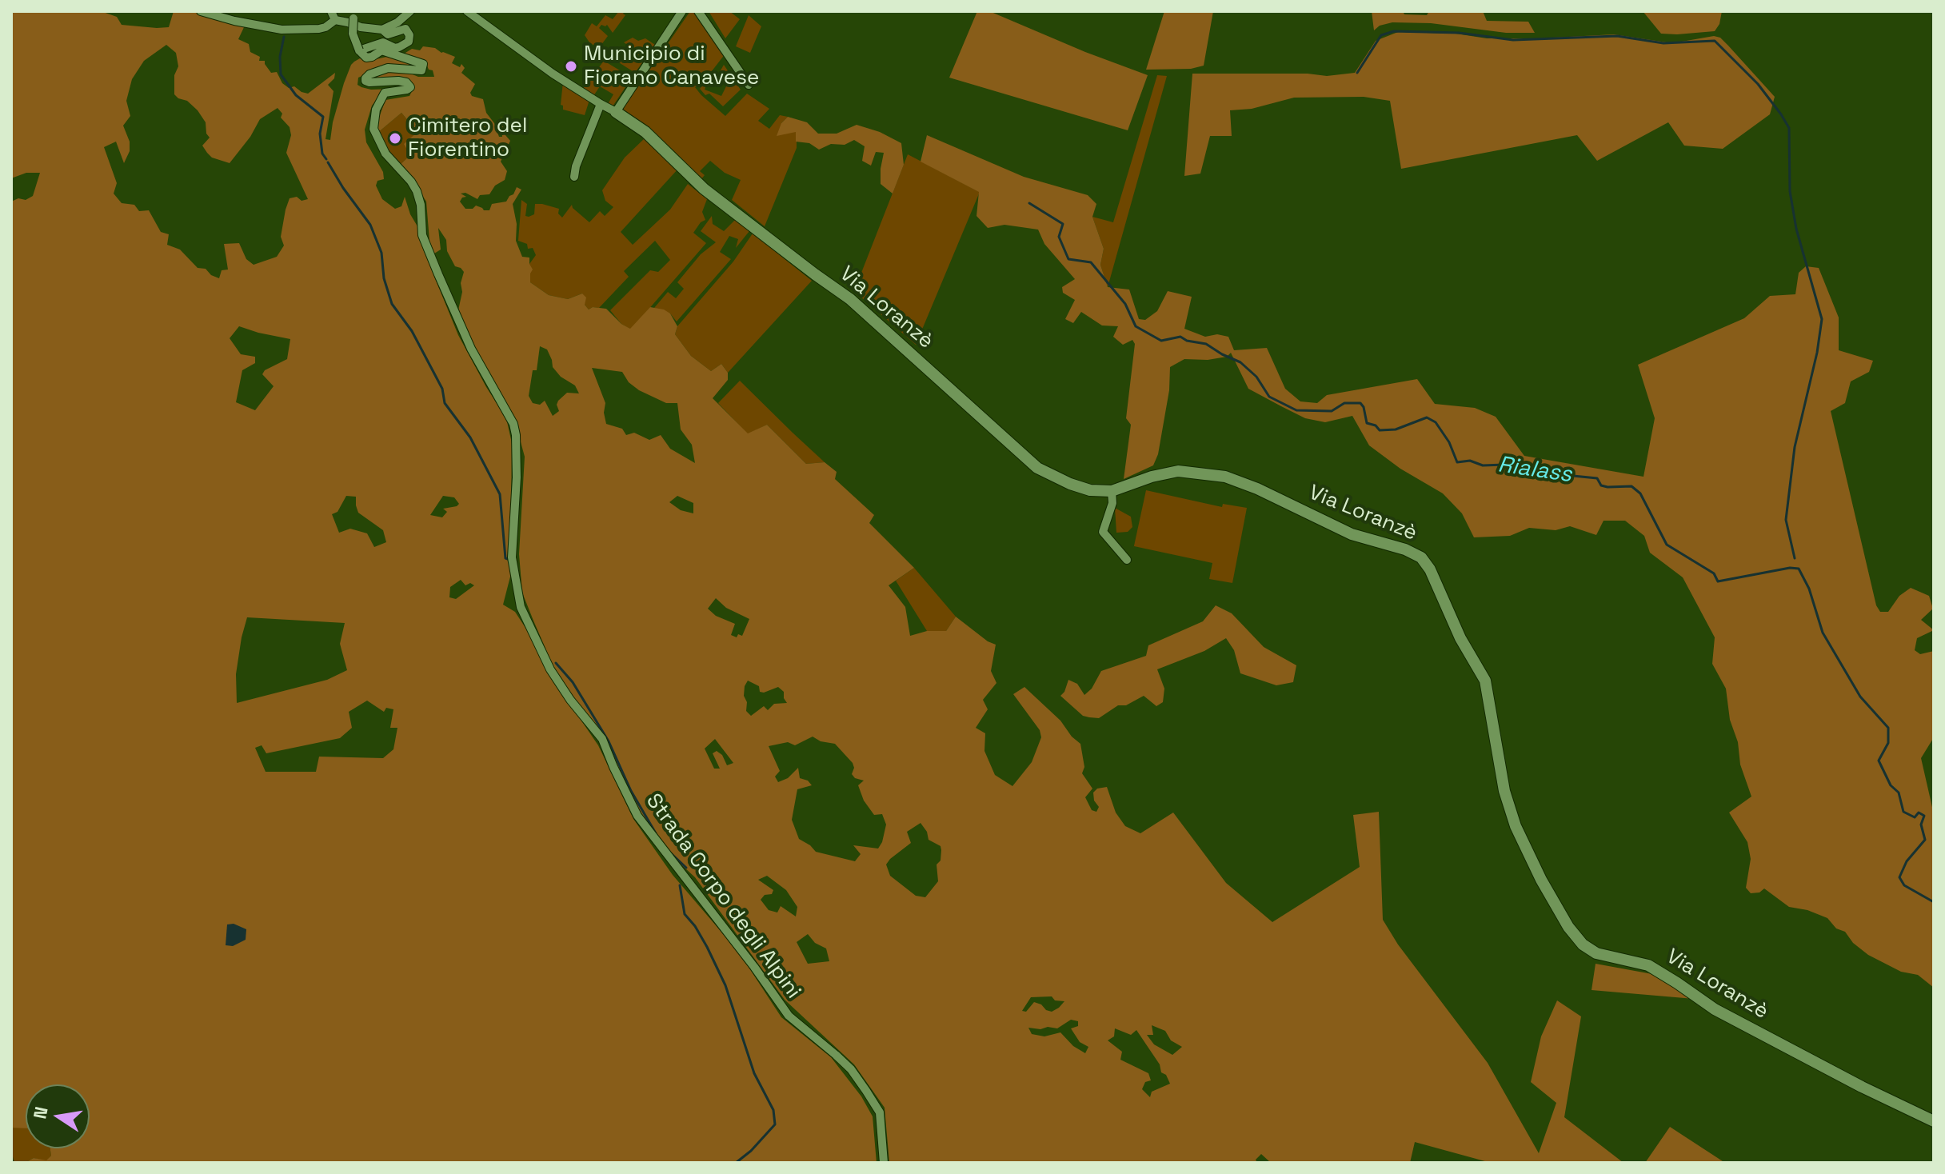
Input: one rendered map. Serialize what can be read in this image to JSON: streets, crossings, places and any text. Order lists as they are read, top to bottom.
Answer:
{
  "streets": {
    "street": ["Via Loranzè", "Strada Corpo degli Alpini"]
  },
  "water": ["Rialass"],
  "places": ["Municipio di Fiorano Canavese", "Cimitero del Fiorentino"],
  "north": "left"
}
